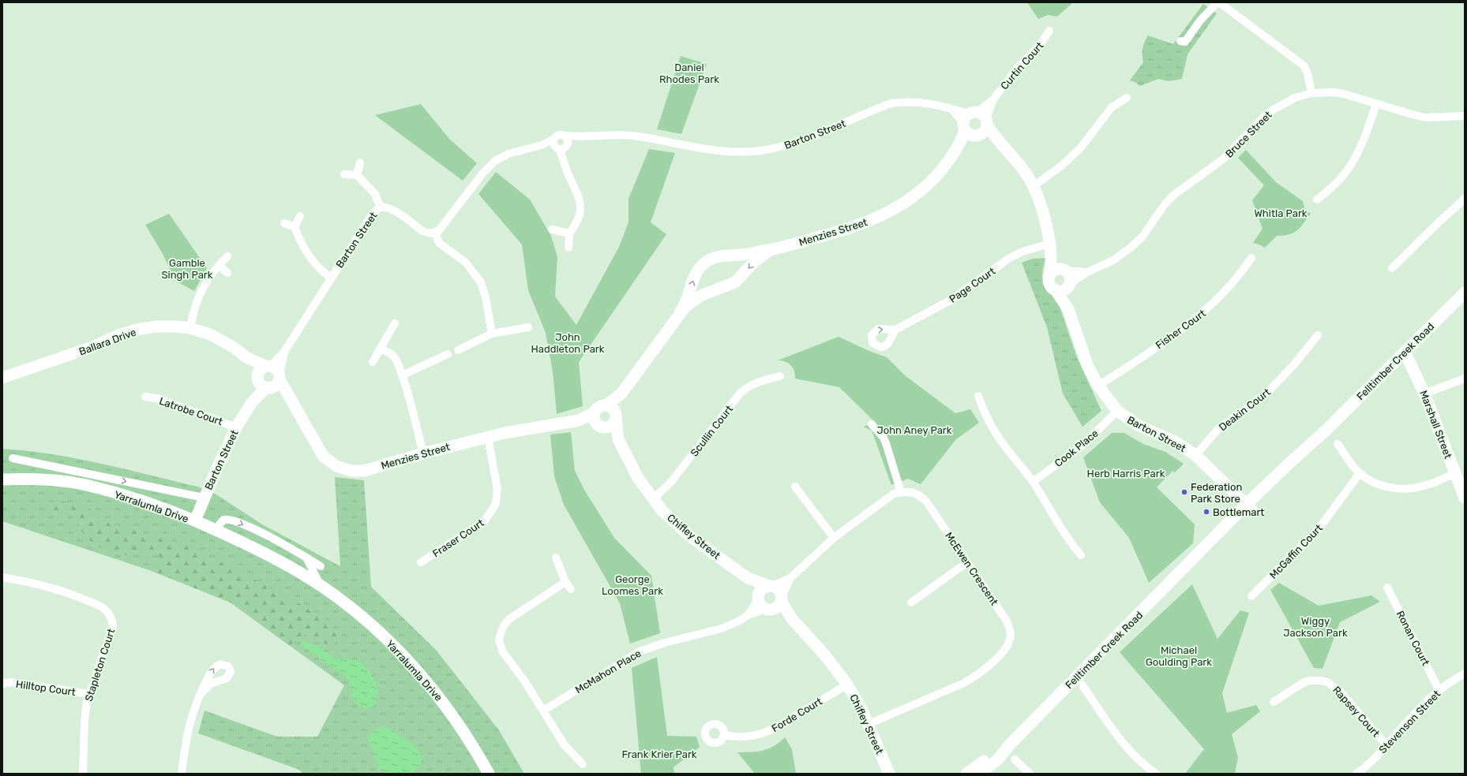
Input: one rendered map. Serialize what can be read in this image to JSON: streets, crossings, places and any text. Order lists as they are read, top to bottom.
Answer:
{
  "streets": {
    "street": [
      "Curtin Court",
      "Barton Street",
      "Bruce Street",
      "Menzies Street",
      "Page Court",
      "Fisher Court",
      "Ballara Drive",
      "Felltimber Creek Road",
      "Deakin Court",
      "Latrobe Court",
      "Marshall Street",
      "Scullin Court",
      "Cook Place",
      "Yarralumla Drive",
      "Chifley Street",
      "Fraser Court",
      "McGaffin Court",
      "McEwen Crescent",
      "Ronan Court",
      "Stapleton Court",
      "McMahon Place",
      "Hilltop Court",
      "Rapsey Court",
      "Forde Court",
      "Stevenson Street"
    ]
  },
  "crossings": [
    ["Curtin Court", "Barton Street"],
    ["Curtin Court", "Menzies Street"],
    ["Barton Street", "Bruce Street"],
    ["Barton Street", "Menzies Street"],
    ["Barton Street", "Fisher Court"],
    ["Barton Street", "Ballara Drive"],
    ["Barton Street", "Felltimber Creek Road"],
    ["Barton Street", "Deakin Court"],
    ["Barton Street", "Latrobe Court"],
    ["Barton Street", "Cook Place"],
    ["Barton Street", "Yarralumla Drive"],
    ["Menzies Street", "Ballara Drive"],
    ["Menzies Street", "Chifley Street"],
    ["Menzies Street", "Fraser Court"],
    ["Felltimber Creek Road", "Marshall Street"],
    ["Scullin Court", "Chifley Street"],
    ["Chifley Street", "McEwen Crescent"],
    ["Chifley Street", "McMahon Place"],
    ["Chifley Street", "Forde Court"],
    ["Ronan Court", "Stevenson Street"],
    ["Stapleton Court", "Hilltop Court"],
    ["Rapsey Court", "Stevenson Street"]
  ],
  "parks": [
    "Daniel Rhodes Park",
    "Whitla Park",
    "Gamble Singh Park",
    "John Haddleton Park",
    "John Aney Park",
    "Herb Harris Park",
    "George Loomes Park",
    "Wiggy Jackson Park",
    "Michael Goulding Park",
    "Frank Krier Park"
  ],
  "places": ["Federation Park Store", "Bottlemart"]
}
